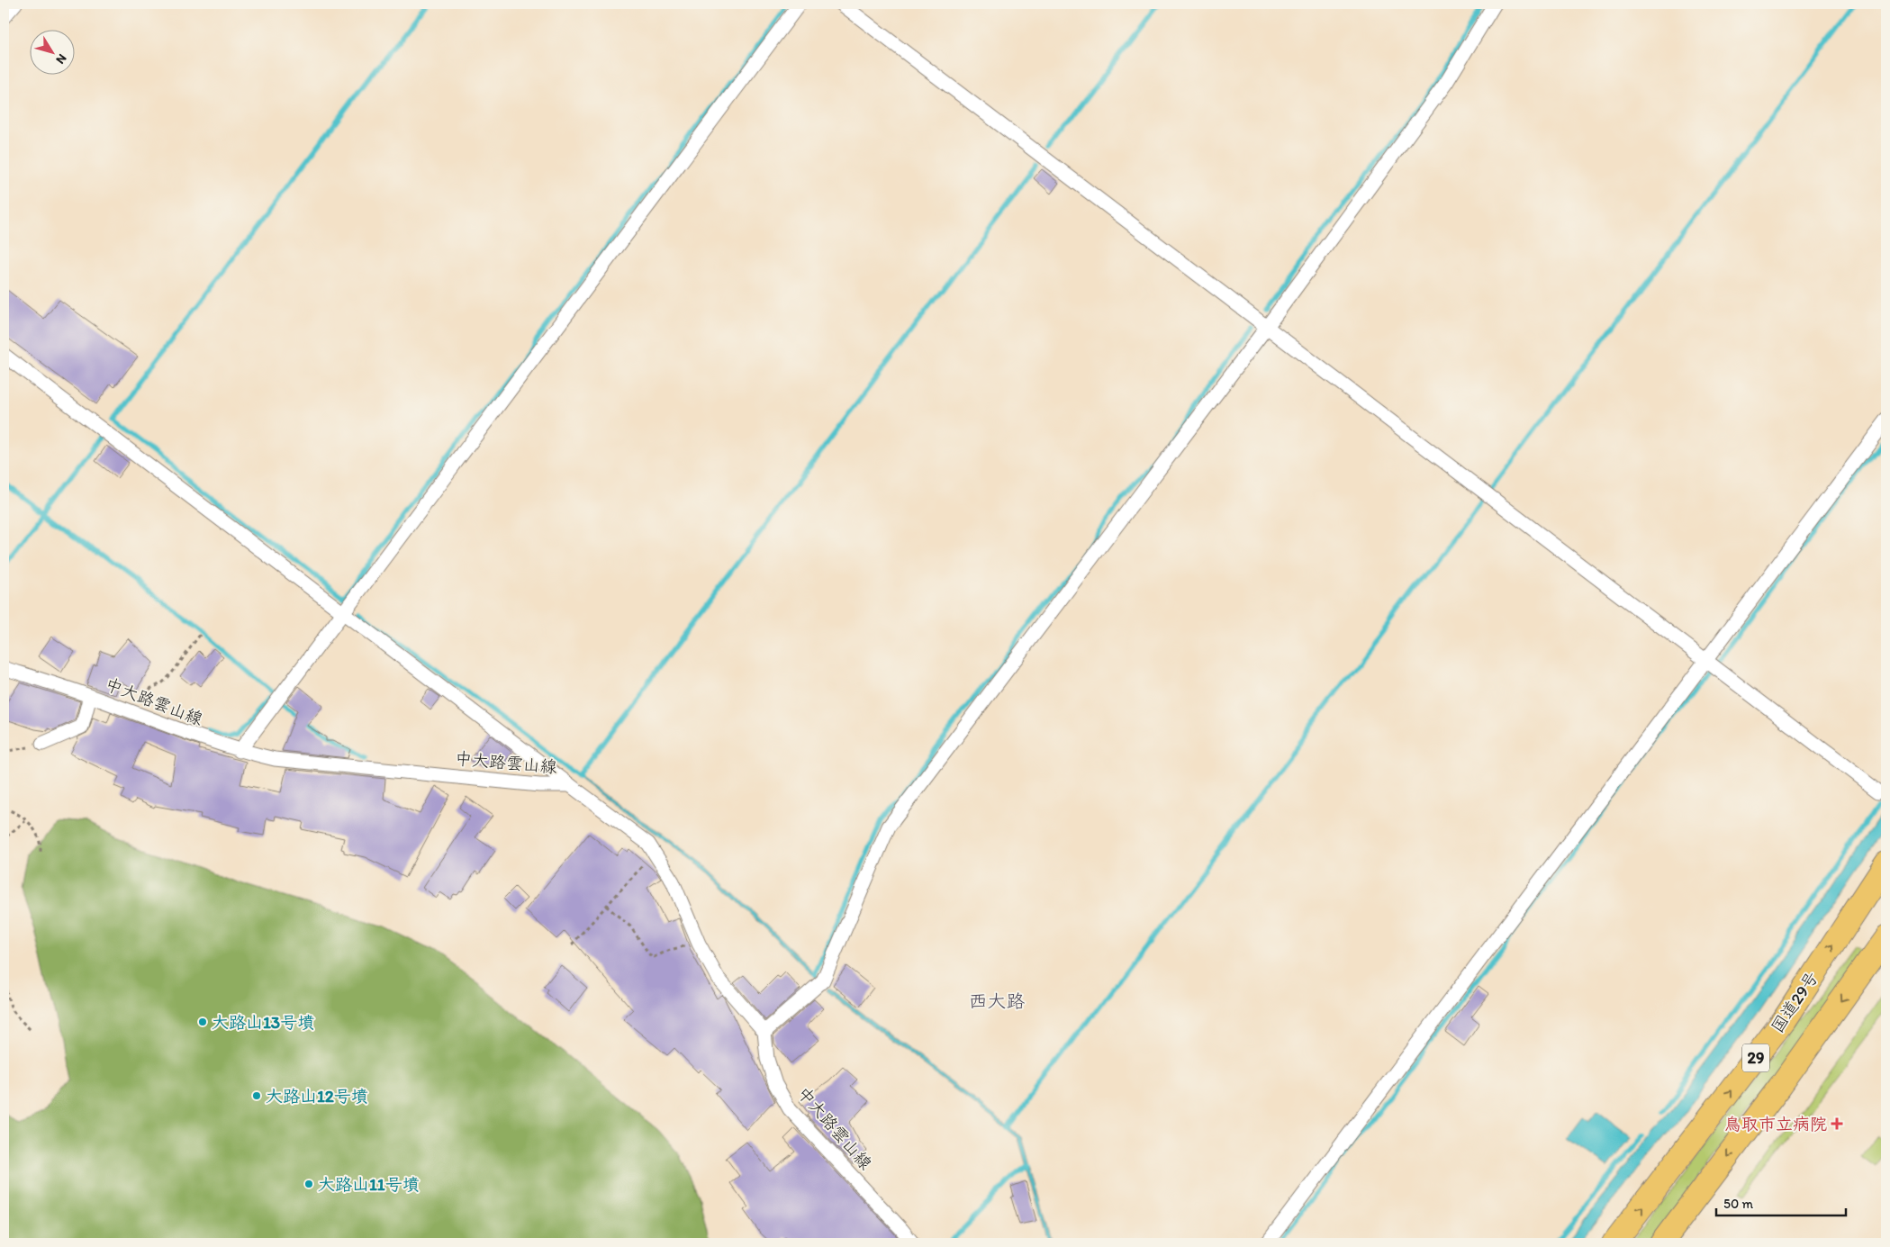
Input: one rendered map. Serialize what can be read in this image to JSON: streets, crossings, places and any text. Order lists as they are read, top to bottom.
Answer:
{
  "streets": {
    "highway": ["国道29号", "29"],
    "street": ["中大路雲山線"]
  },
  "districts": ["西大路"],
  "places": {
    "other": ["大路山13号墳", "大路山12号墳", "大路山11号墳"],
    "health": ["鳥取市立病院"]
  },
  "scale_bar": "50 m",
  "north": "bottom right"
}
